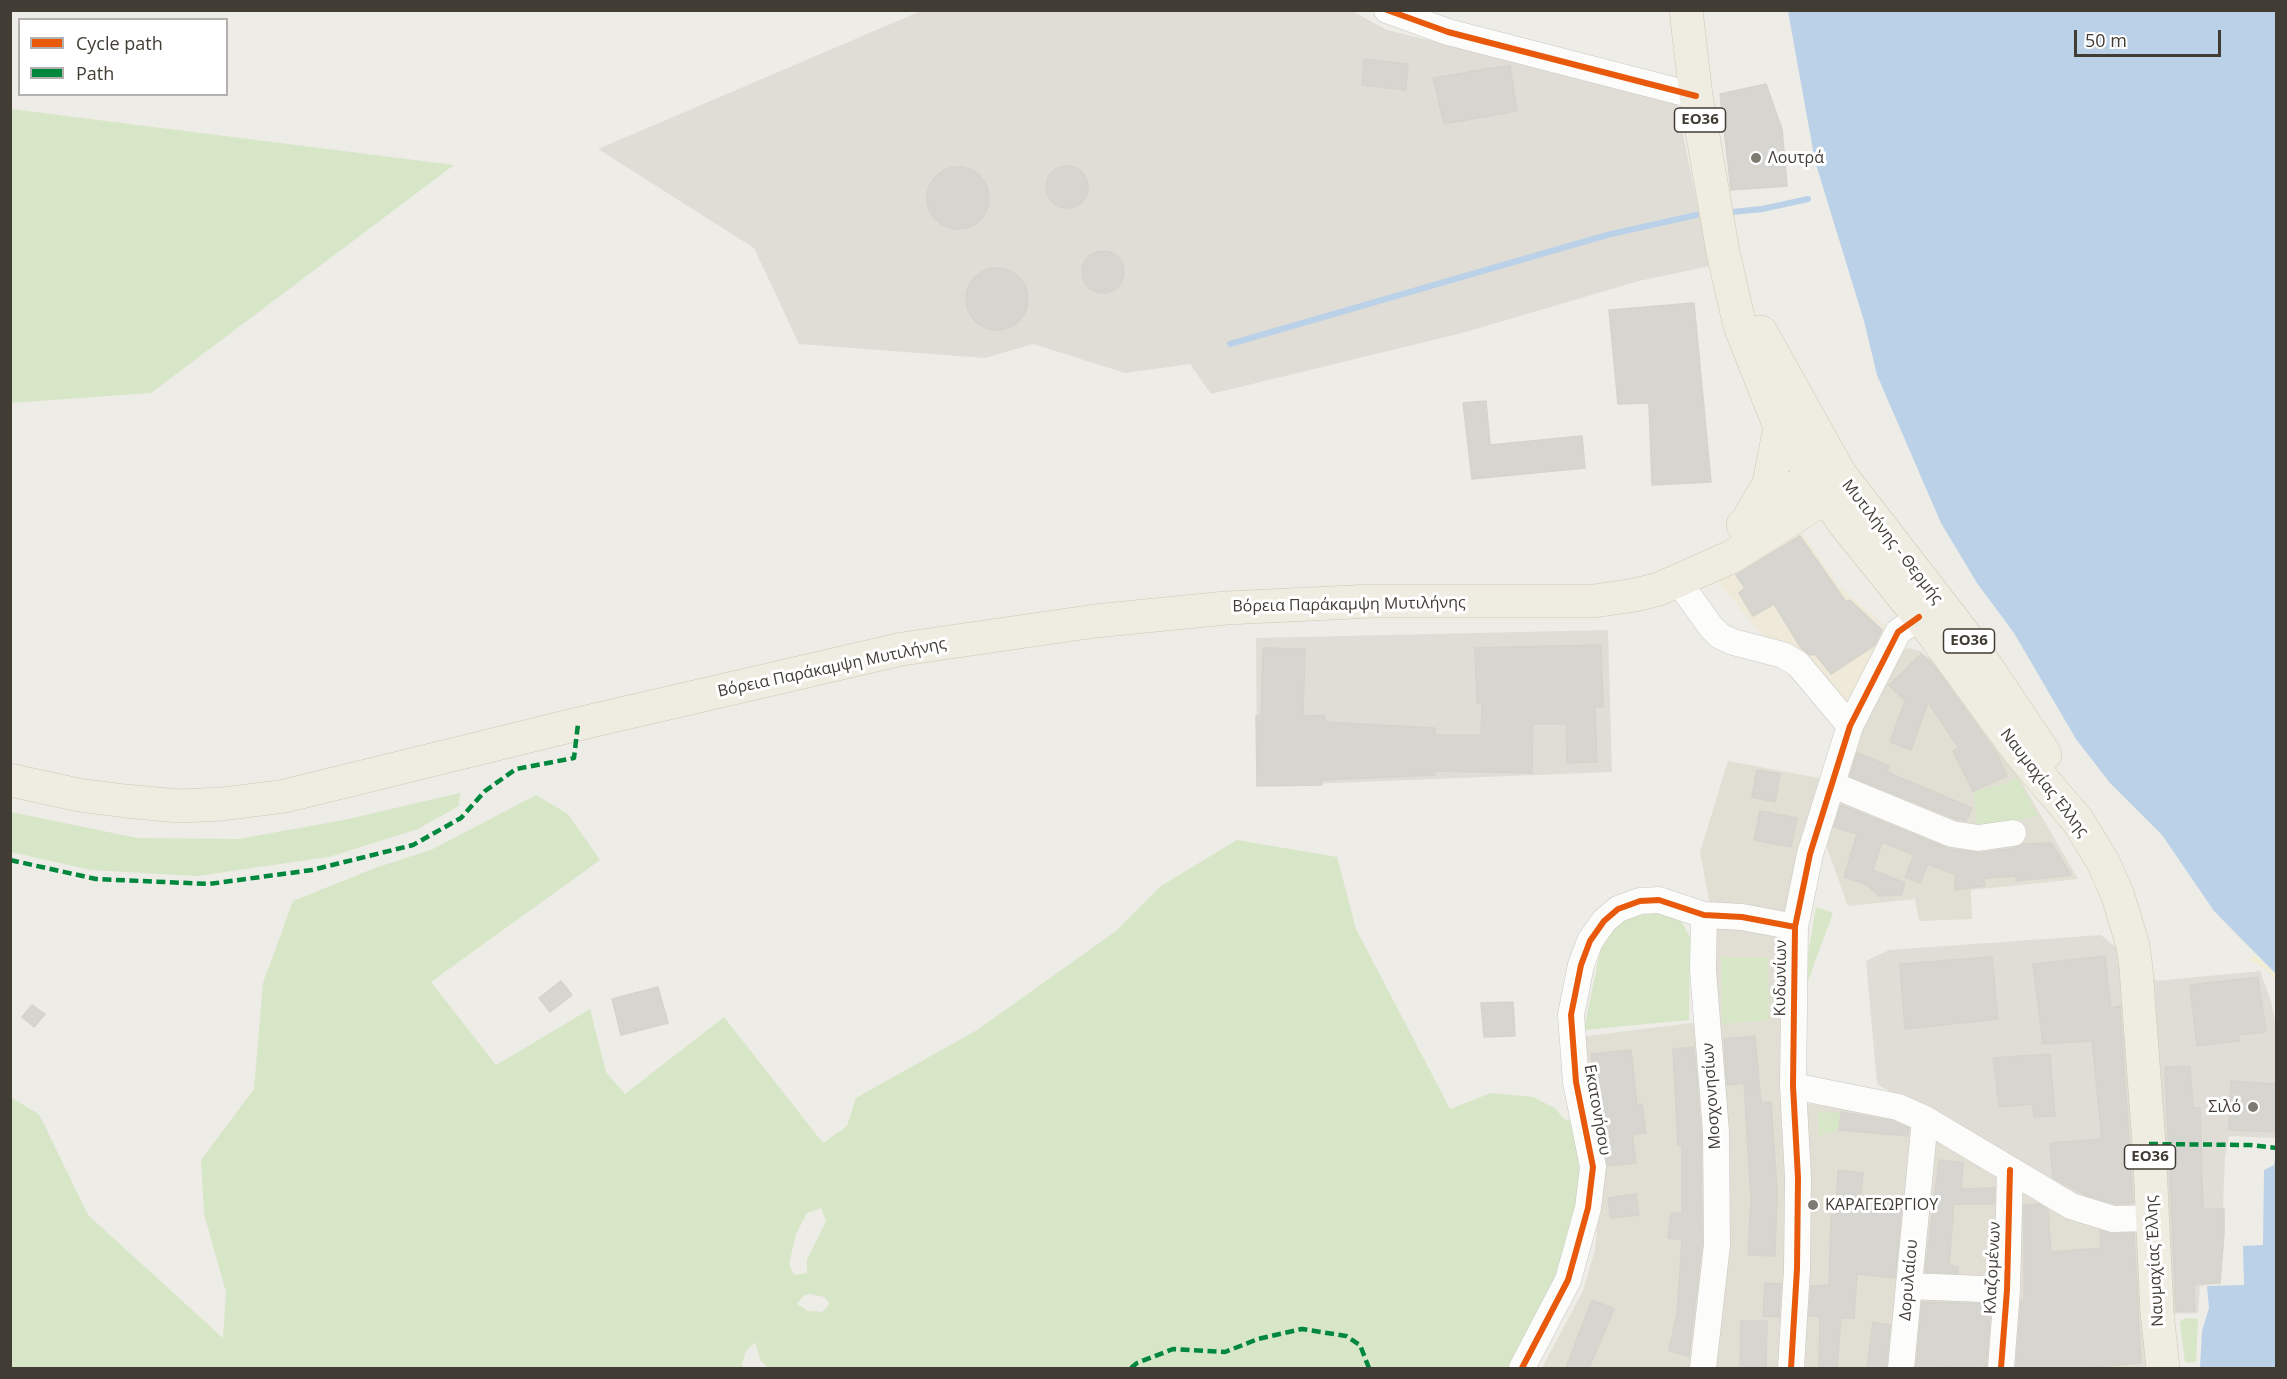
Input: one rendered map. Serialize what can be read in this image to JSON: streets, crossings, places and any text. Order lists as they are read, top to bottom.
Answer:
{
  "streets": {
    "main road": [
      "ΕΟ36",
      "Μυτιλήνης - Θερμής",
      "Βόρεια Παράκαμψη Μυτιλήνης",
      "Ναυμαχίας Έλλης"
    ],
    "street": [
      "Κυδωνίων",
      "Μοσχονησίων",
      "Εκατονήσου",
      "Κλαζομένων",
      "Δορυλαίου"
    ]
  },
  "crossings": [
    ["Μυτιλήνης - Θερμής", "Βόρεια Παράκαμψη Μυτιλήνης"],
    ["Μυτιλήνης - Θερμής", "Ναυμαχίας Έλλης"],
    ["Βόρεια Παράκαμψη Μυτιλήνης", "Ναυμαχίας Έλλης"],
    ["Ναυμαχίας Έλλης", "Κυδωνίων"],
    ["Μοσχονησίων", "Εκατονήσου"]
  ],
  "places": ["Λουτρά", "Σιλό", "ΚΑΡΑΓΕΩΡΓΙΟΥ"],
  "legend": ["Cycle path", "Path"],
  "scale_bar": "50 m"
}
